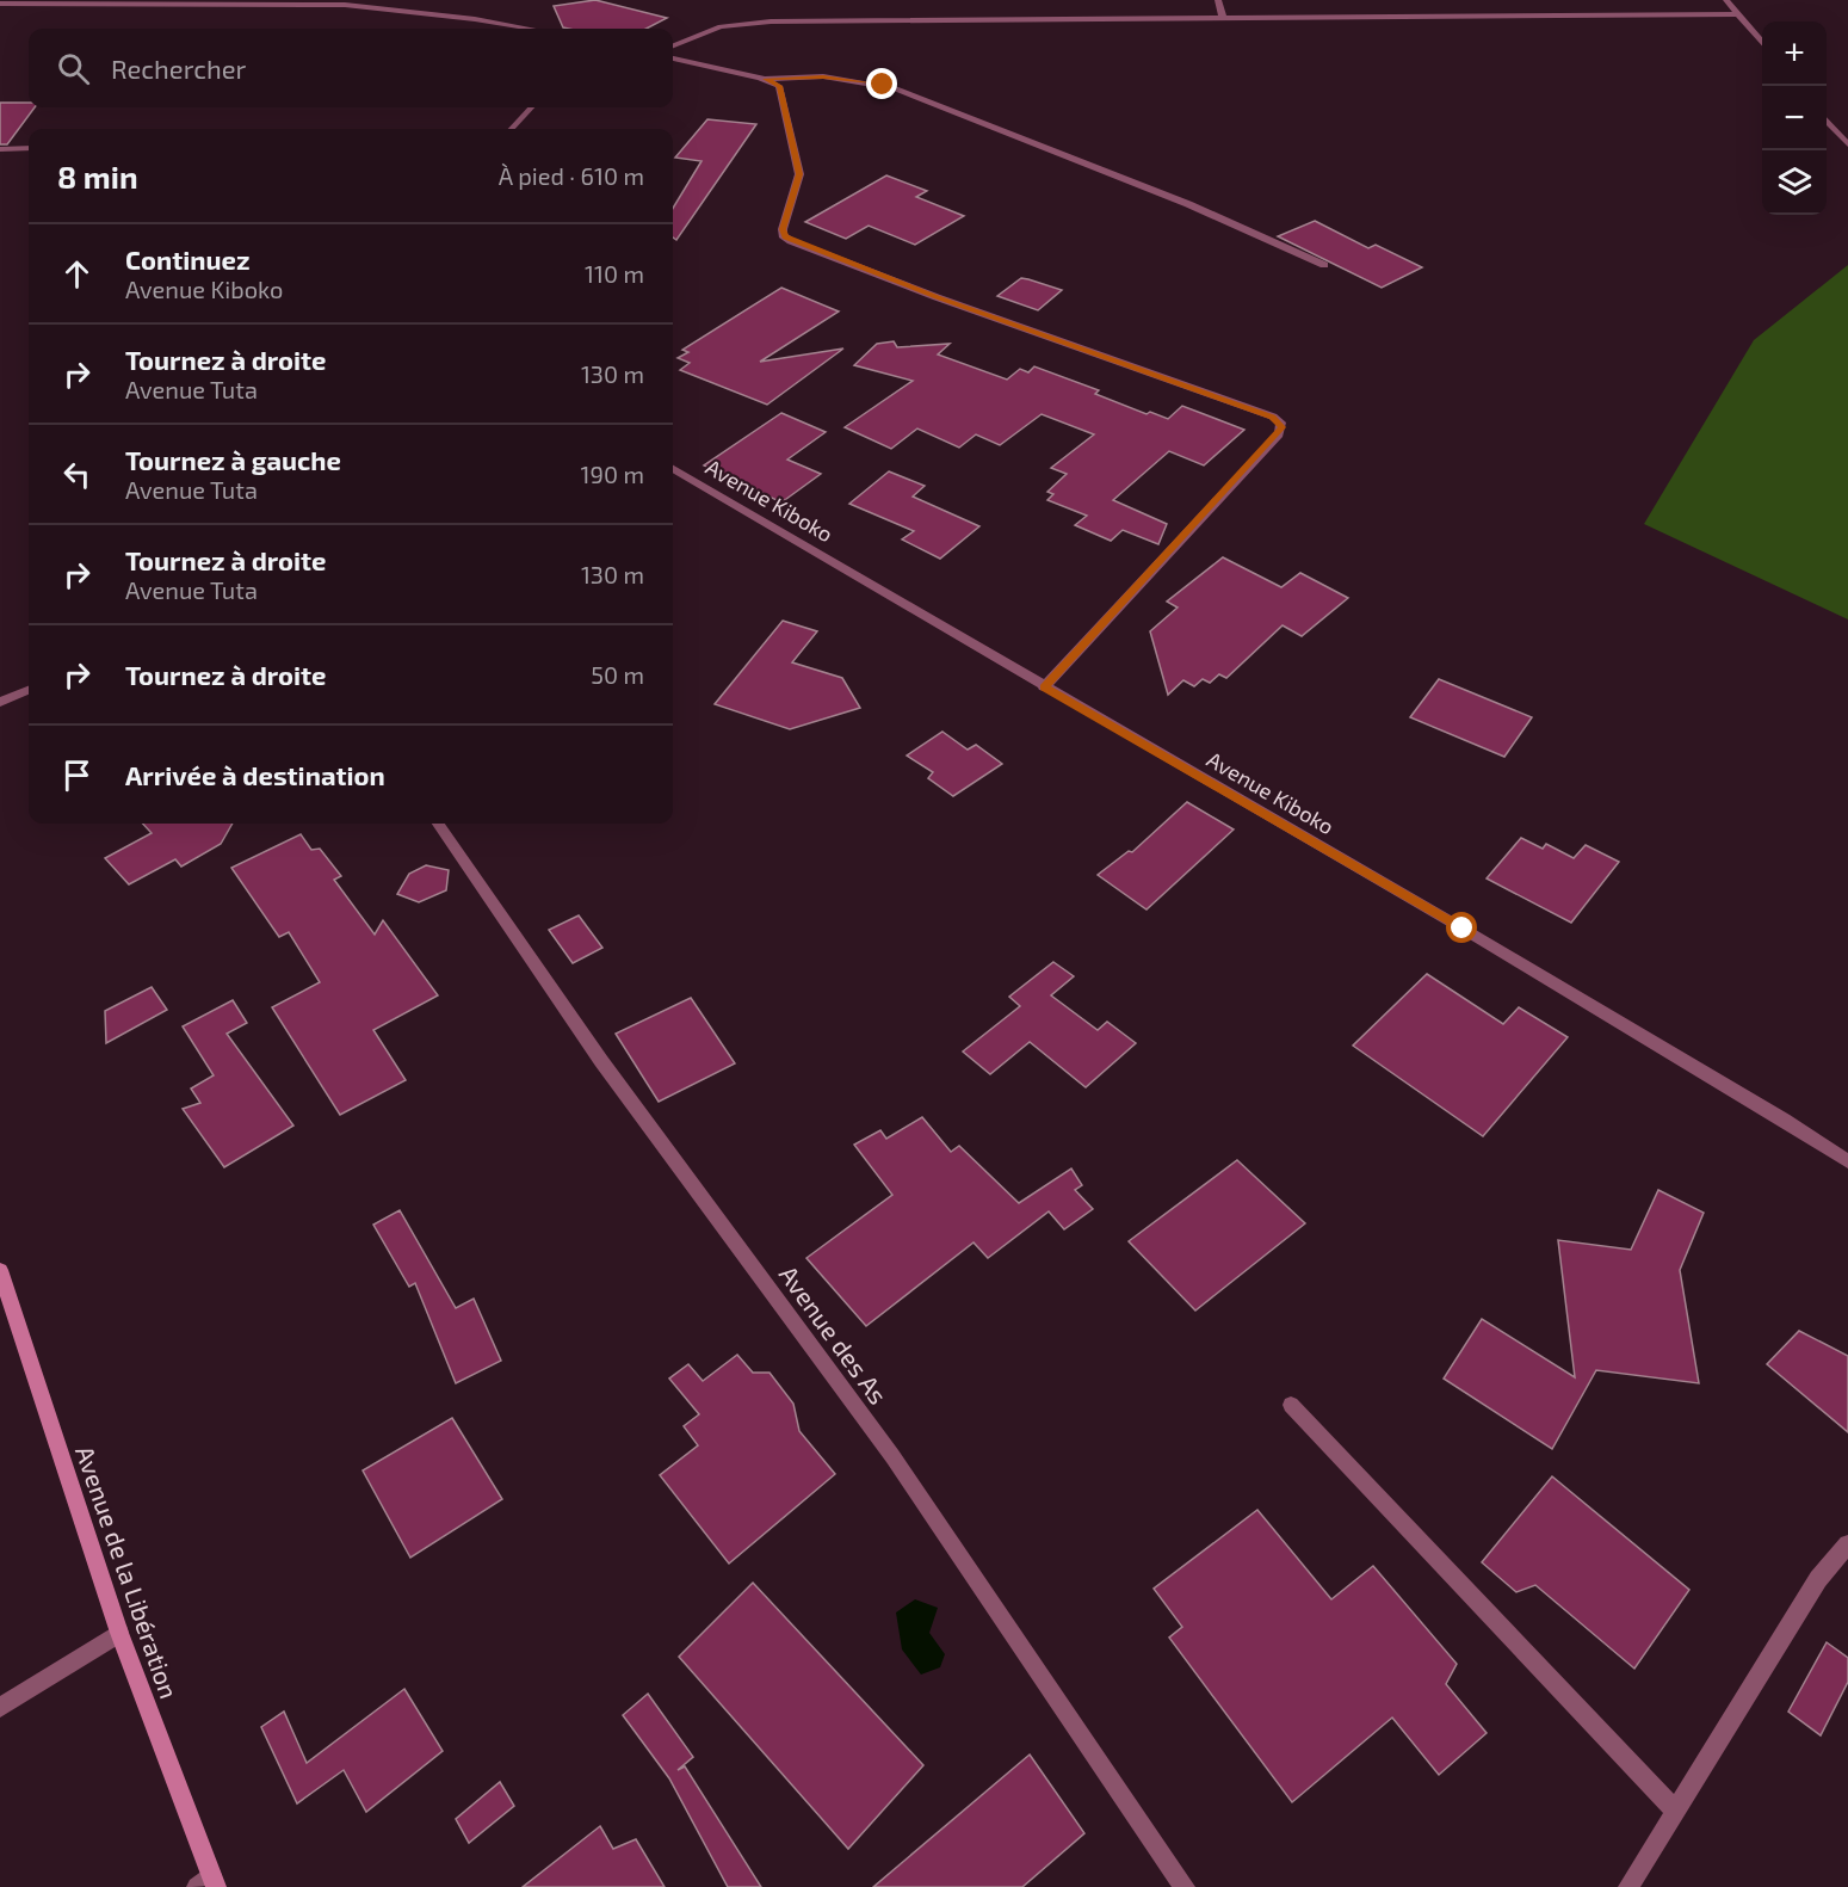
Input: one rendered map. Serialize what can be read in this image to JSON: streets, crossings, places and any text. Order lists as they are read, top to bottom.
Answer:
{
  "streets": {
    "street": ["Avenue Kiboko", "Avenue des As", "Avenue de la Libération"]
  },
  "page": {
    "map_buttons": ["+", "−"],
    "search": "Rechercher",
    "heading": ["8 min", "À pied · 610 m"],
    "list": [
      ["Continuez", "Avenue Kiboko", "110 m"],
      ["Tournez à droite", "Avenue Tuta", "130 m"],
      ["Tournez à gauche", "Avenue Tuta", "190 m"],
      ["Tournez à droite", "Avenue Tuta", "130 m"],
      ["Tournez à droite", "50 m"],
      "Arrivée à destination"
    ]
  }
}
